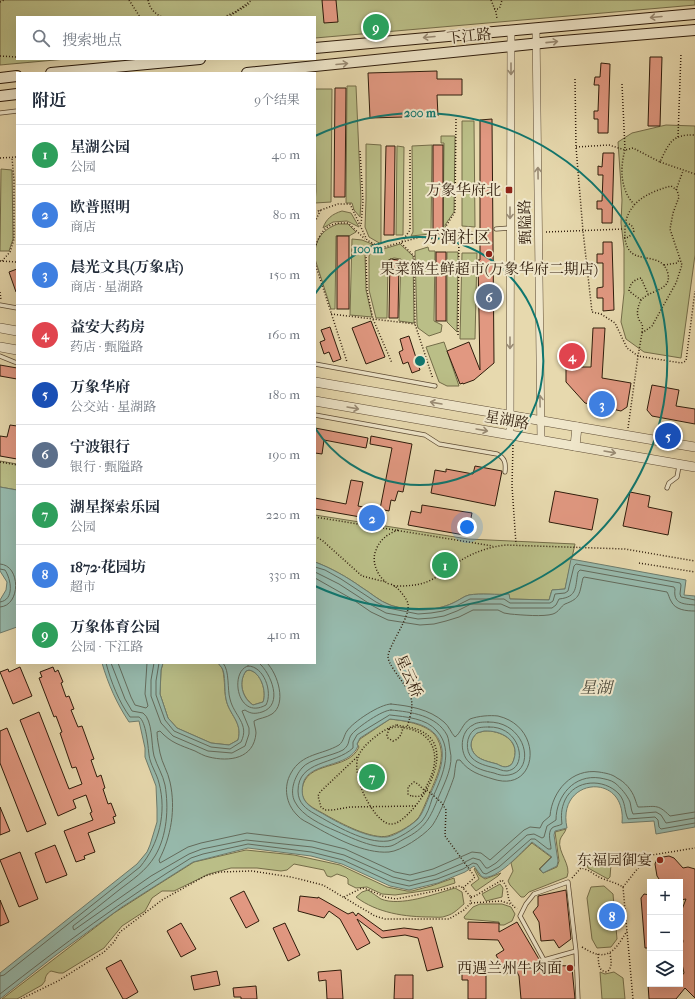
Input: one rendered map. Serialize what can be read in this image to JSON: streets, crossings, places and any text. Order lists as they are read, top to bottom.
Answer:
{
  "streets": {
    "main road": ["下江路"],
    "street": ["甄隘路", "星湖路"],
    "path": ["星云桥"]
  },
  "crossings": [
    ["下江路", "甄隘路"],
    ["甄隘路", "星湖路"]
  ],
  "districts": ["万润社区"],
  "water": ["星湖"],
  "places": {
    "transit": ["万象华府北"],
    "other": ["果菜篮生鲜超市(万象华府二期店)", "东福园御宴", "西遇兰州牛肉面"]
  },
  "page": {
    "pins": [
      "9",
      "6",
      "4",
      "3",
      "5",
      "2",
      "1",
      "7",
      "8"
    ],
    "search": "搜索地点",
    "heading": ["附近", "9个结果"],
    "list": [
      {
        "mark": "1",
        "name": "星湖公园",
        "note": "公园",
        "value": "40 m"
      },
      {
        "mark": "2",
        "name": "欧普照明",
        "note": "商店",
        "value": "80 m"
      },
      {
        "mark": "3",
        "name": "晨光文具(万象店)",
        "note": "商店 · 星湖路",
        "value": "150 m"
      },
      {
        "mark": "4",
        "name": "益安大药房",
        "note": "药店 · 甄隘路",
        "value": "160 m"
      },
      {
        "mark": "5",
        "name": "万象华府",
        "note": "公交站 · 星湖路",
        "value": "180 m"
      },
      {
        "mark": "6",
        "name": "宁波银行",
        "note": "银行 · 甄隘路",
        "value": "190 m"
      },
      {
        "mark": "7",
        "name": "湖星探索乐园",
        "note": "公园",
        "value": "220 m"
      },
      {
        "mark": "8",
        "name": "1872·花园坊",
        "note": "超市",
        "value": "330 m"
      },
      {
        "mark": "9",
        "name": "万象体育公园",
        "note": "公园 · 下江路",
        "value": "410 m"
      }
    ],
    "map_buttons": ["+", "−"]
  },
  "rings": ["200 m", "100 m"]
}
